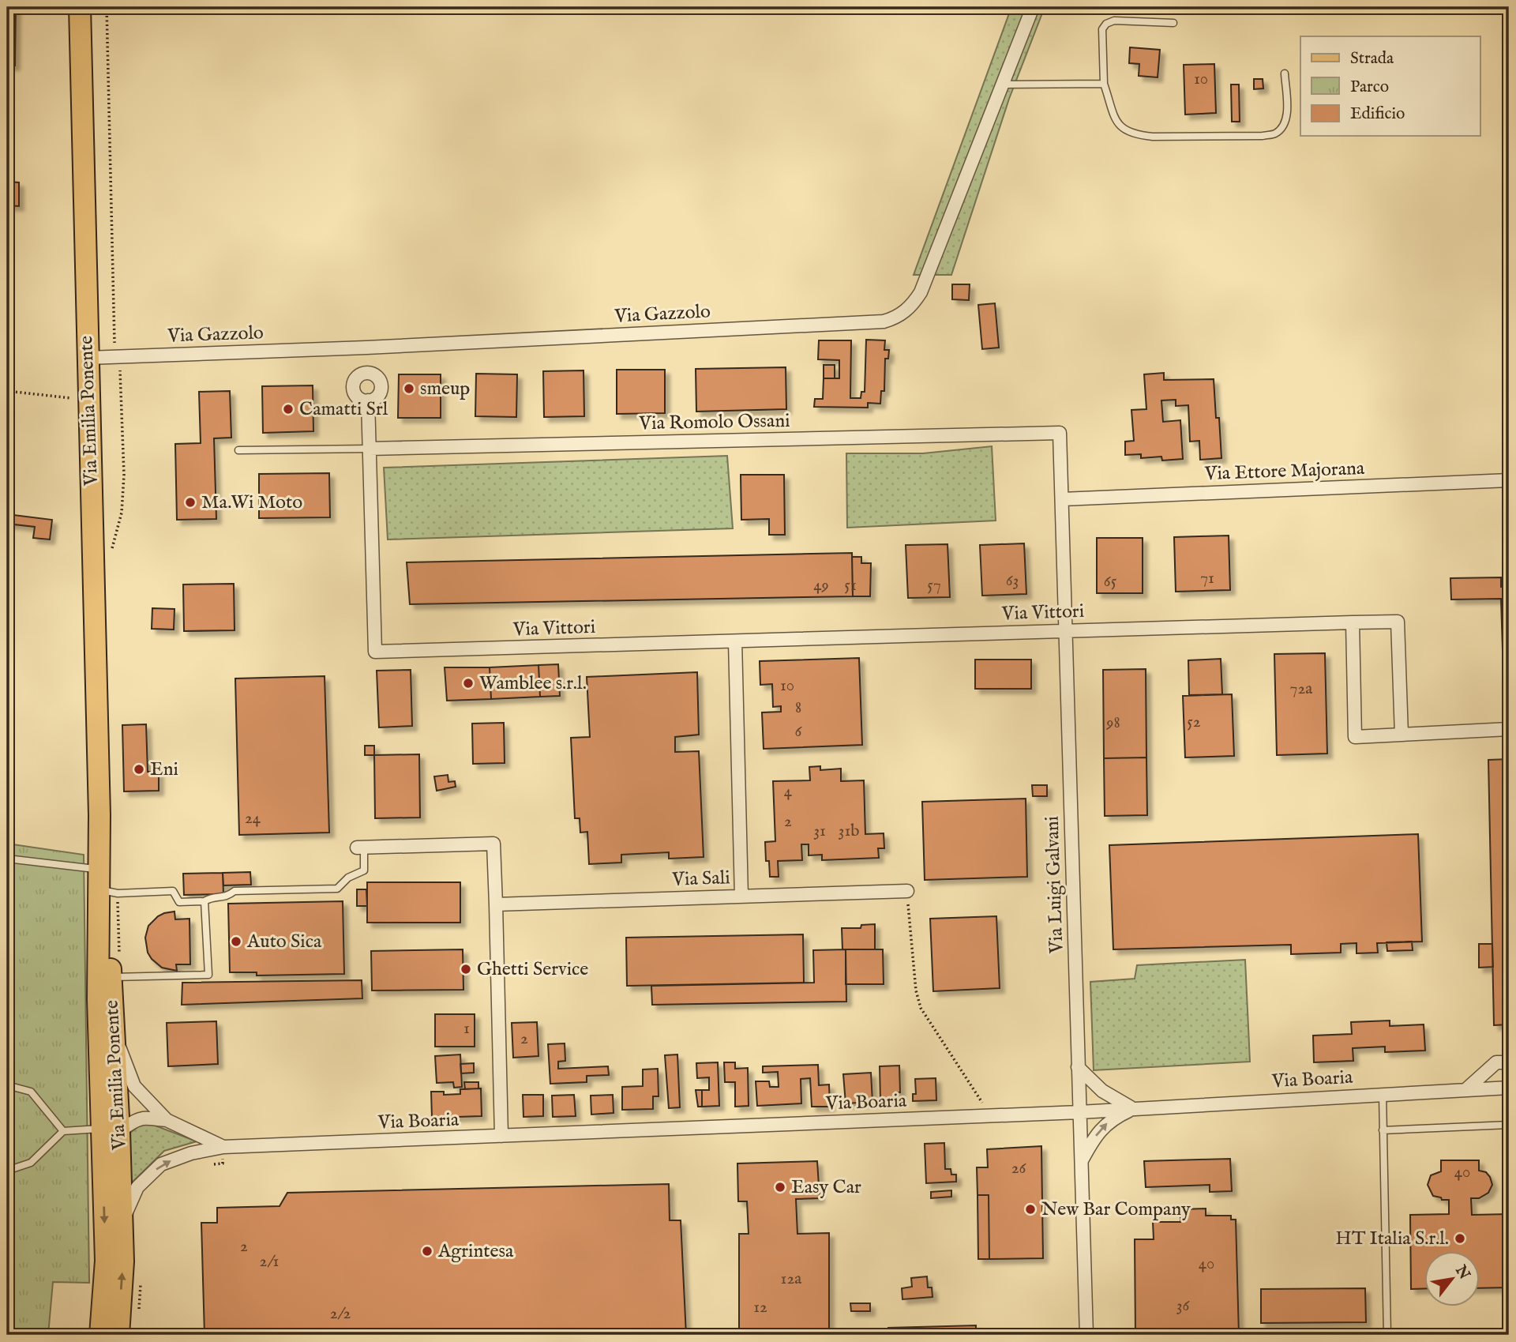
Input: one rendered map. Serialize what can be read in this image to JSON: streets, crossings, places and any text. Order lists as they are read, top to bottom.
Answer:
{
  "streets": {
    "main road": ["Via Emilia Ponente"],
    "street": [
      "Via Gazzolo",
      "Via Romolo Ossani",
      "Via Ettore Majorana",
      "Via Vittori",
      "Via Sali",
      "Via Luigi Galvani",
      "Via Boaria"
    ]
  },
  "crossings": [
    ["Via Gazzolo", "Via Emilia Ponente"],
    ["Via Emilia Ponente", "Via Boaria"],
    ["Via Romolo Ossani", "Via Vittori"],
    ["Via Romolo Ossani", "Via Luigi Galvani"],
    ["Via Ettore Majorana", "Via Luigi Galvani"],
    ["Via Vittori", "Via Luigi Galvani"],
    ["Via Luigi Galvani", "Via Boaria"]
  ],
  "places": [
    "smeup",
    "Camatti Srl",
    "Ma.Wi Moto",
    "Wamblee s.r.l.",
    "Eni",
    "Auto Sica",
    "Ghetti Service",
    "Easy Car",
    "New Bar Company",
    "HT Italia S.r.l.",
    "Agrintesa"
  ],
  "house_numbers": [
    "10",
    "71",
    "63",
    "65",
    "49",
    "51",
    "57",
    "10",
    "72a",
    "8",
    "52",
    "98",
    "6",
    "4",
    "24",
    "2",
    "31",
    "31b",
    "1",
    "2",
    "26",
    "40",
    "2",
    "2/1",
    "40",
    "12a",
    "36",
    "12",
    "2/2"
  ],
  "legend": ["Strada", "Parco", "Edificio"],
  "north": "top right"
}
